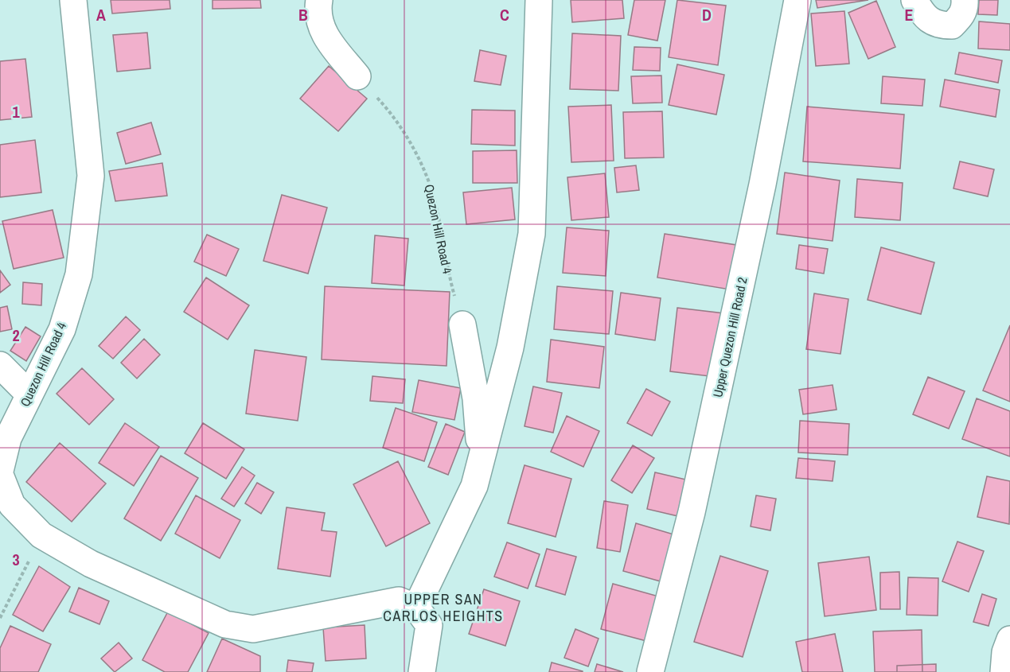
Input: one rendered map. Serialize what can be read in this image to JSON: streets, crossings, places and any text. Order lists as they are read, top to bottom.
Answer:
{
  "streets": {
    "street": ["Quezon Hill Road 4", "Upper Quezon Hill Road 2"]
  },
  "districts": ["UPPER SAN CARLOS HEIGHTS"],
  "grid": {
    "columns": [
      "A",
      "B",
      "C",
      "D",
      "E"
    ],
    "rows": ["1", "2", "3"]
  }
}
